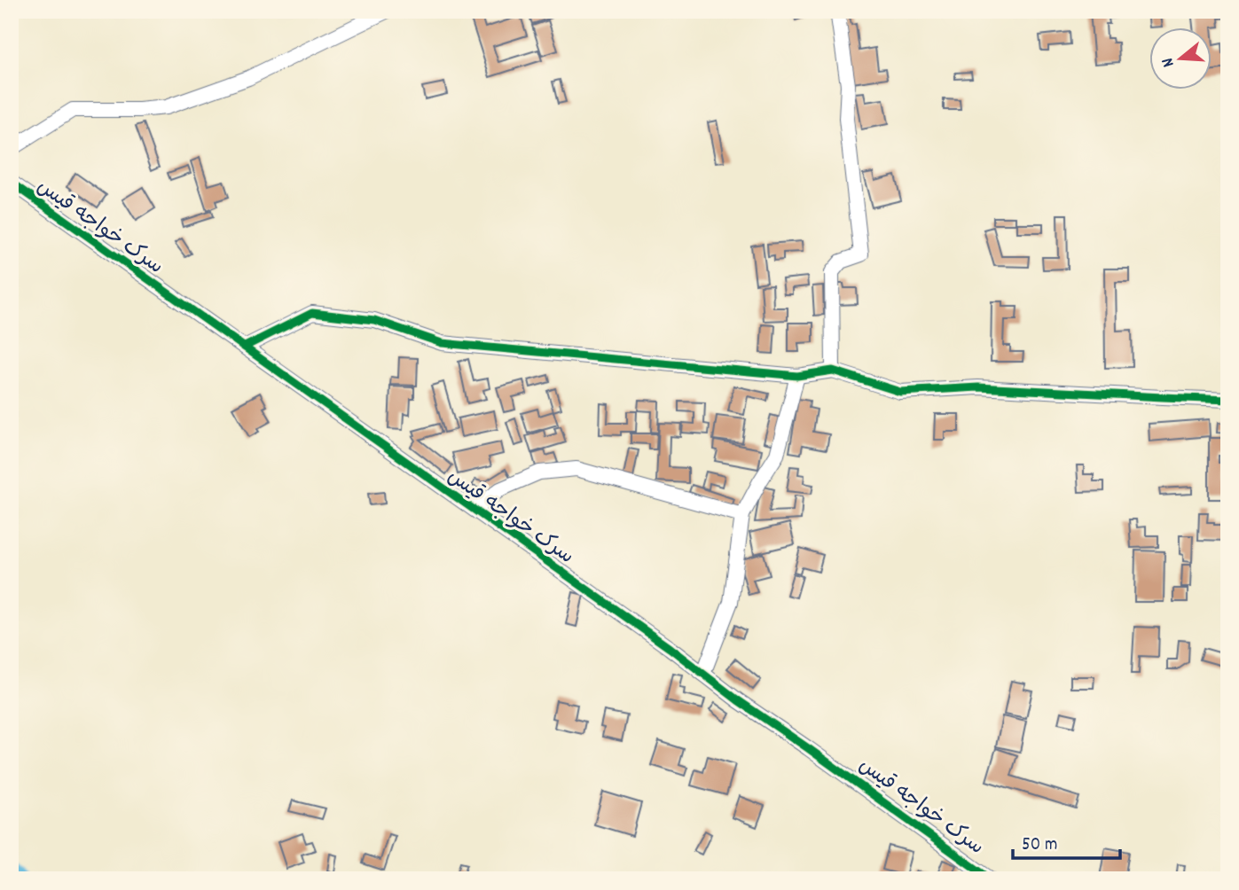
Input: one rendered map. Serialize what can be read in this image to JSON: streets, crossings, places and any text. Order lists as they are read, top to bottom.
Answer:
{
  "streets": {
    "street": ["سرک خواجه قیس"]
  },
  "scale_bar": "50 m",
  "north": "left"
}
